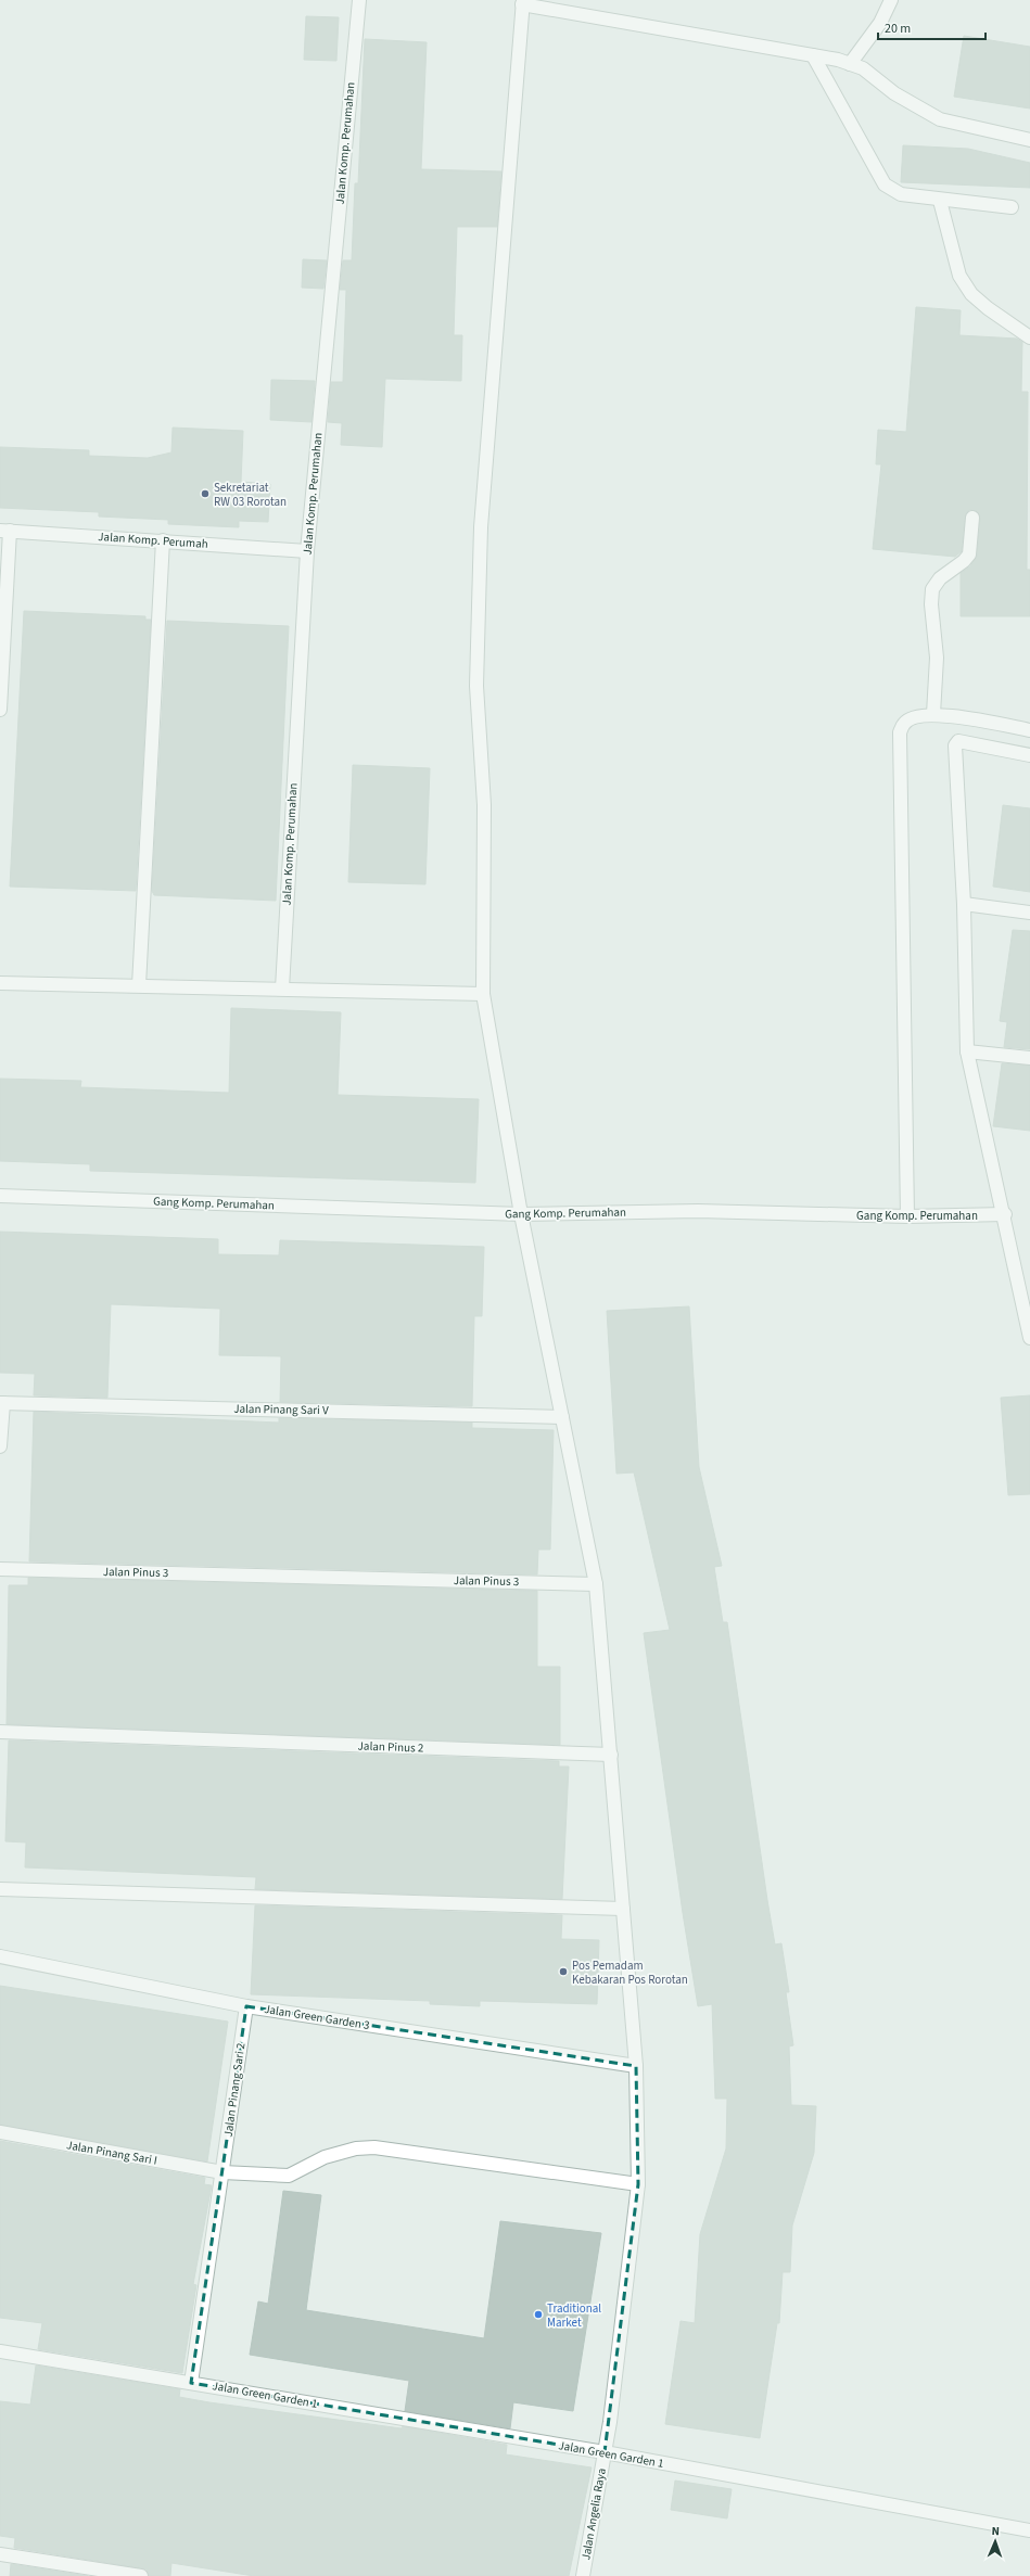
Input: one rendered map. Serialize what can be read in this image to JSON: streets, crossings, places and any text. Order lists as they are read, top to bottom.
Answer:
{
  "streets": {
    "street": [
      "Jalan Komp. Perumahan",
      "Jalan Komp. Perumah",
      "Gang Komp. Perumahan",
      "Jalan Pinang Sari V",
      "Jalan Pinus 3",
      "Jalan Pinus 2",
      "Jalan Green Garden 3",
      "Jalan Pinang Sari 2",
      "Jalan Pinang Sari I",
      "Jalan Green Garden 1",
      "Jalan Angelia Raya"
    ]
  },
  "crossings": [
    ["Jalan Komp. Perumahan", "Jalan Komp. Perumah"],
    ["Jalan Green Garden 3", "Jalan Pinang Sari 2"],
    ["Jalan Pinang Sari 2", "Jalan Pinang Sari I"],
    ["Jalan Pinang Sari I", "Jalan Angelia Raya"],
    ["Jalan Green Garden 1", "Jalan Angelia Raya"]
  ],
  "places": ["Sekretariat RW 03 Rorotan", "Pos Pemadam Kebakaran Pos Rorotan", "Traditional Market"],
  "scale_bar": "20 m",
  "north": "top"
}
